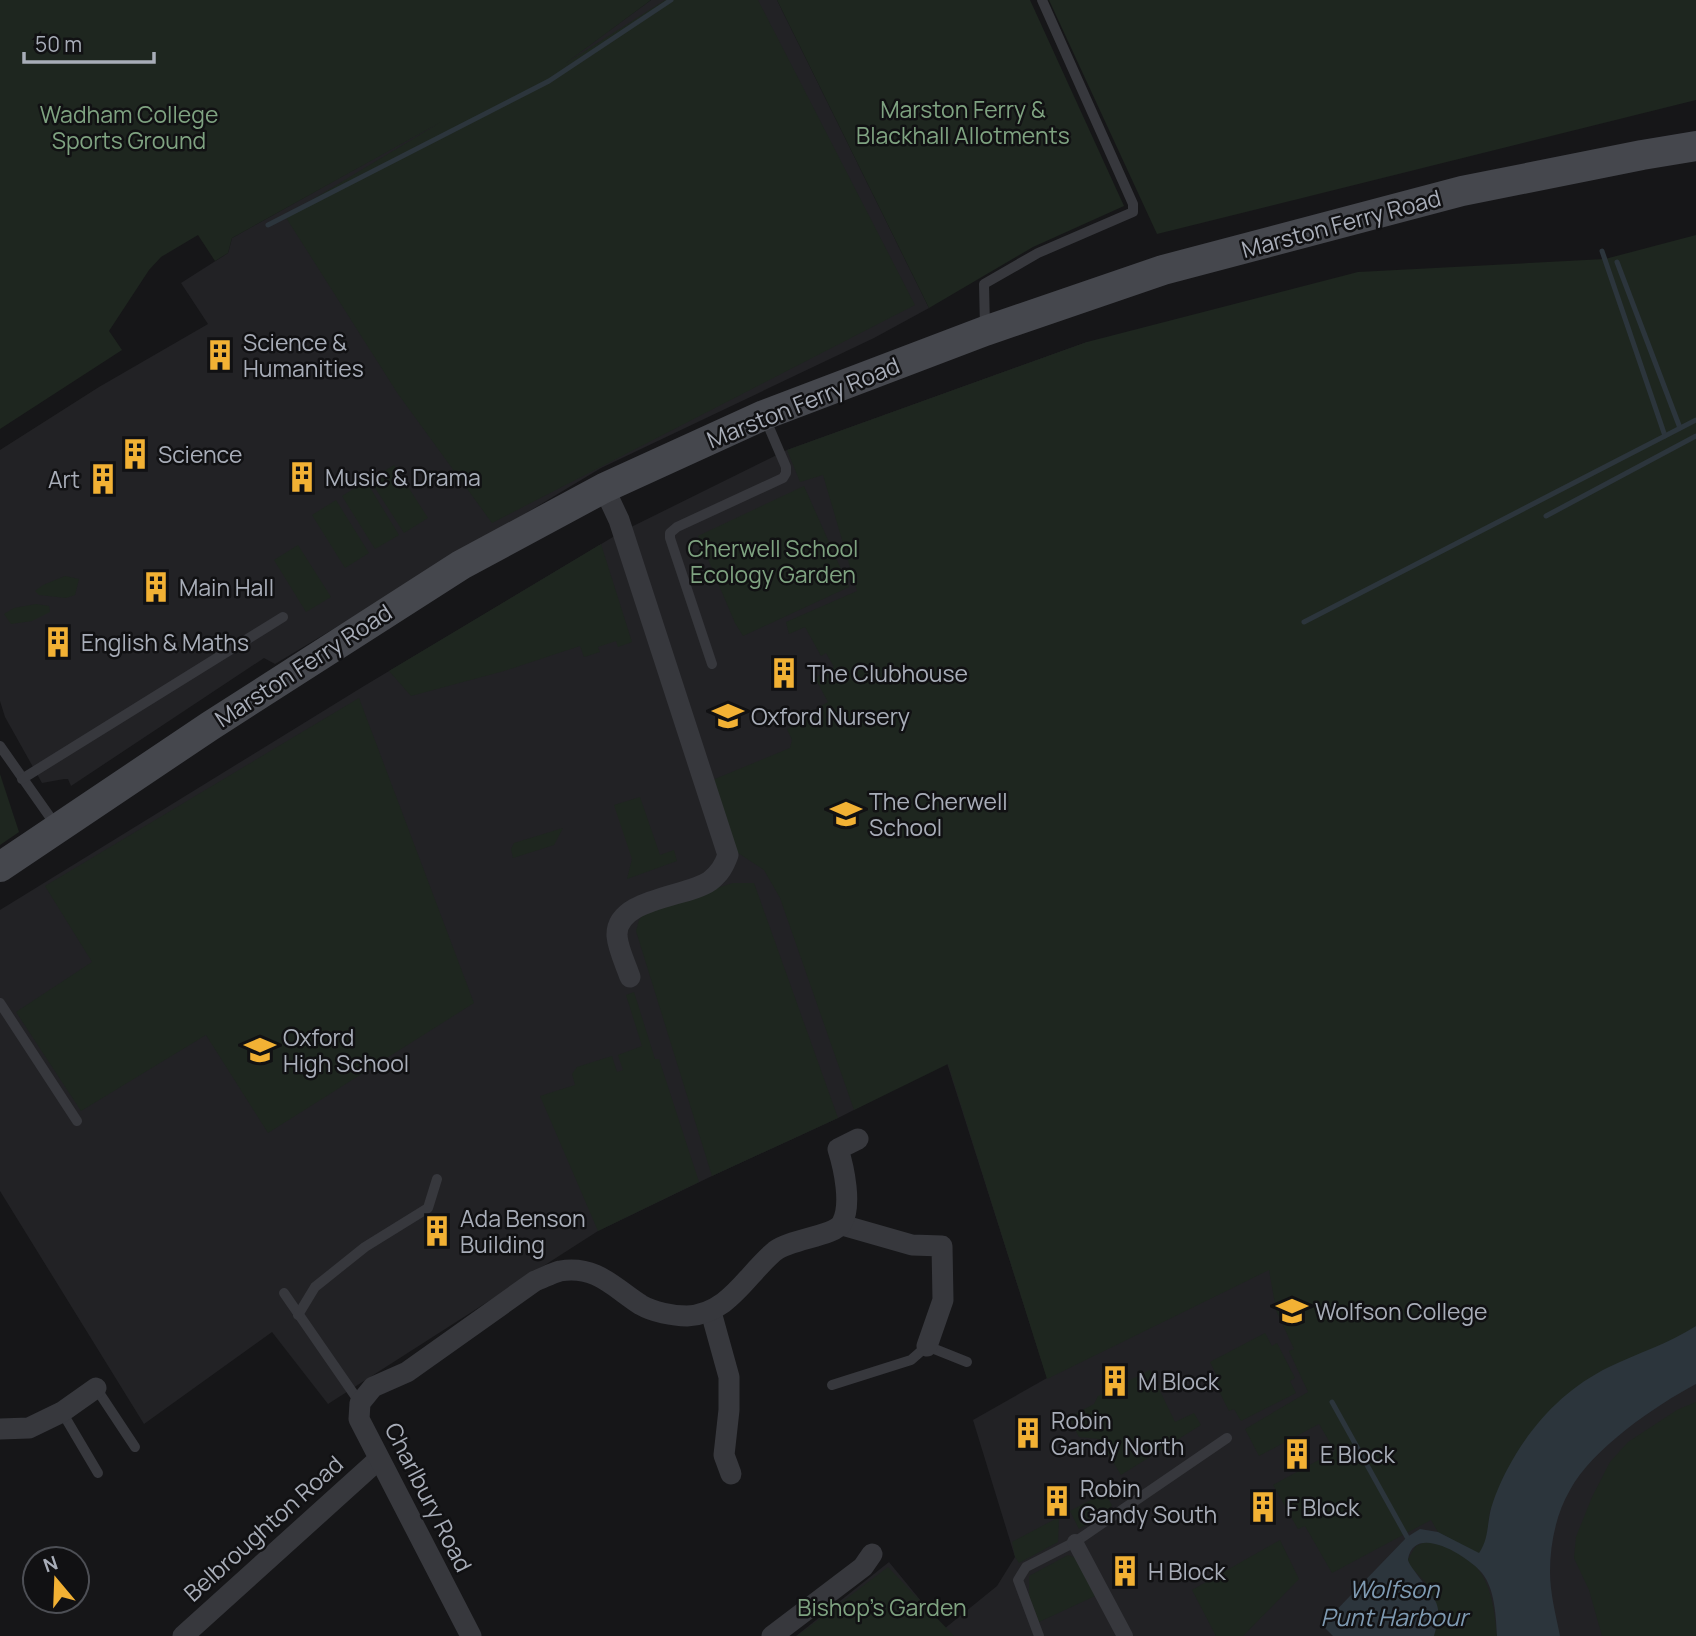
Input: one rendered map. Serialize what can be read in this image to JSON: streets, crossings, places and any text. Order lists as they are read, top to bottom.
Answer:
{
  "streets": {
    "main road": ["Marston Ferry Road"],
    "street": ["Charlbury Road", "Belbroughton Road"]
  },
  "crossings": [
    ["Charlbury Road", "Belbroughton Road"]
  ],
  "water": ["Wolfson Punt Harbour"],
  "parks": [
    "Marston Ferry & Blackhall Allotments",
    "Wadham College Sports Ground",
    "Cherwell School Ecology Garden",
    "Bishop's Garden"
  ],
  "places": {
    "building": [
      "Science & Humanities",
      "Science",
      "Music & Drama",
      "Art",
      "Main Hall",
      "English & Maths",
      "The Clubhouse",
      "Ada Benson Building",
      "M Block",
      "Robin Gandy North",
      "E Block",
      "Robin Gandy South",
      "F Block",
      "H Block"
    ],
    "school or university": [
      "Oxford Nursery",
      "The Cherwell School",
      "Oxford High School",
      "Wolfson College"
    ]
  },
  "scale_bar": "50 m",
  "north": "top"
}
